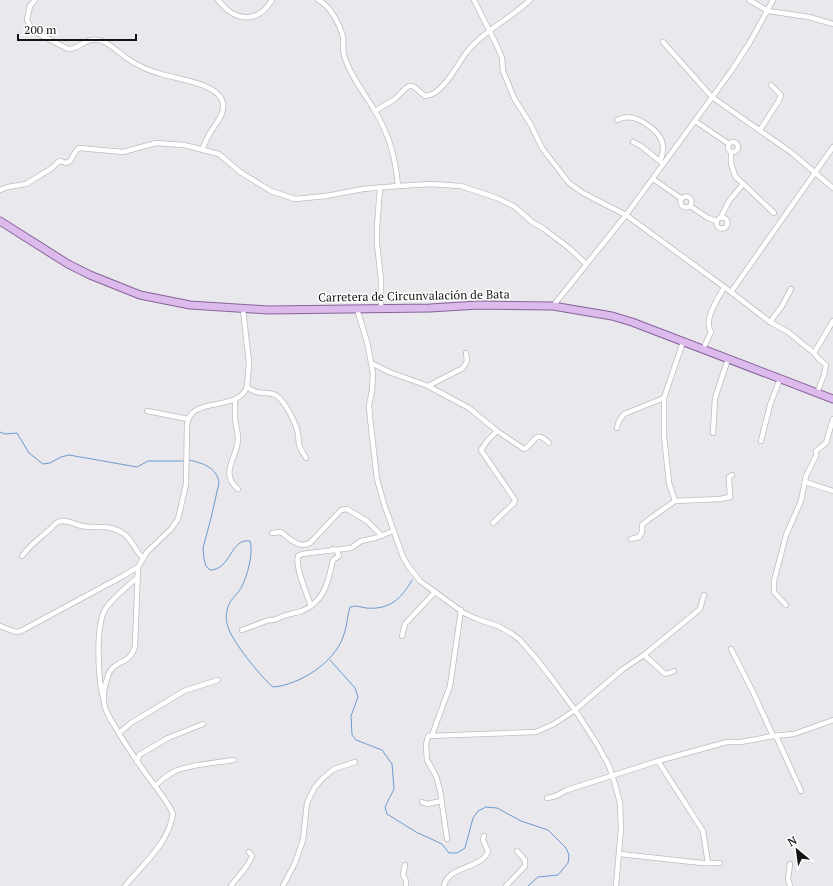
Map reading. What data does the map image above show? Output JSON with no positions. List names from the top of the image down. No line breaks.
{"streets":{"main road":["Carretera de Circunvalación de Bata"]},"scale_bar":"200 m","north":"top left"}
